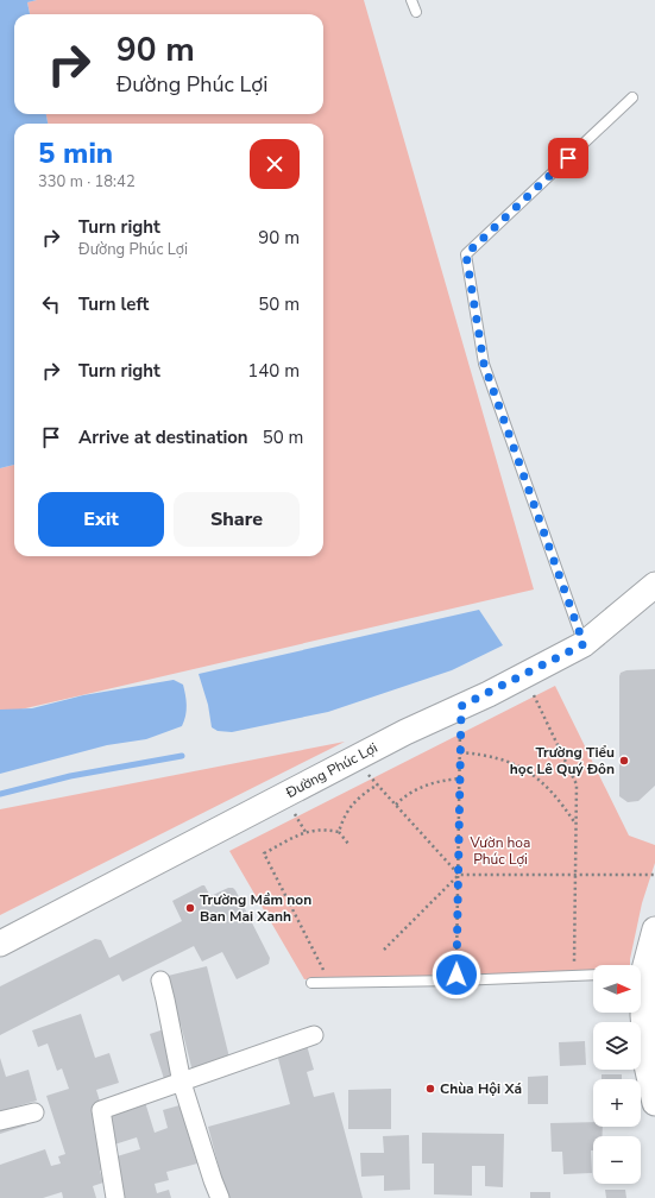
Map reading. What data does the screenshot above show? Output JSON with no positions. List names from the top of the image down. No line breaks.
{"streets":{"street":["Đường Phúc Lợi"]},"parks":["Vườn hoa Phúc Lợi"],"places":["Trường Tiểu học Lê Quý Đôn","Trường Mầm non Ban Mai Xanh","Chùa Hội Xá"],"north":"right","page":{"turn":["90 m","Đường Phúc Lợi"],"heading":["5 min","330 m · 18:42"],"list":[{"name":"Turn right","note":"Đường Phúc Lợi","value":"90 m"},{"name":"Turn left","value":"50 m"},{"name":"Turn right","value":"140 m"},{"name":"Arrive at destination","value":"50 m"}],"buttons":["Exit","Share"],"map_buttons":["+","−"]}}
